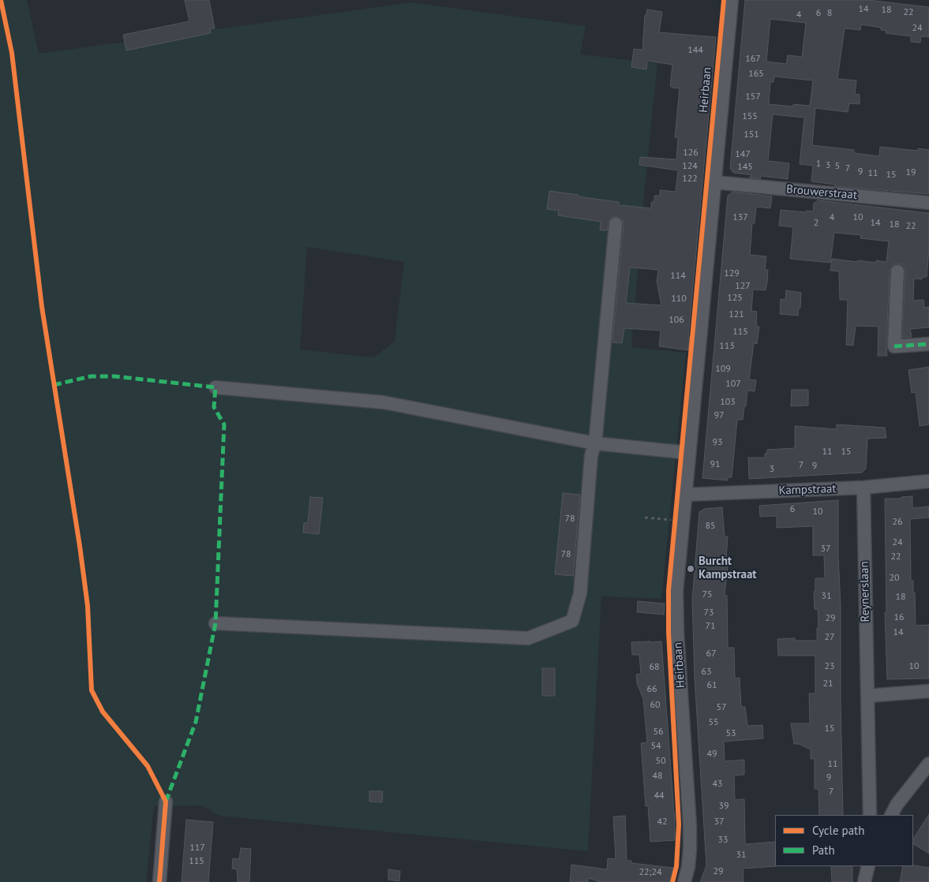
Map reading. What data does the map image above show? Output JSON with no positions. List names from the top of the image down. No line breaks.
{"streets":{"street":["Heirbaan","Brouwerstraat","Kampstraat","Reynerslaan"]},"crossings":[["Heirbaan","Brouwerstraat"],["Heirbaan","Kampstraat"],["Kampstraat","Reynerslaan"]],"places":["Burcht Kampstraat"],"house_numbers":["14","18","22","6","8","4","24","144","167","165","157","155","151","126","147","1","3","124","5","145","7","9","19","11","15","122","137","4","10","2","14","18","22","129","114","127","125","110","121","106","115","113","109","107","103","97","93","11","15","91","7","9","3","6","10","78","26","85","24","37","78","22","20","75","31","18","73","16","29","71","14","27","67","23","10","68","63","21","61","66","60","57","55","15","56","53","54","49","50","11","48","9","43","7","44","39","42","37","33","117","31","115","29","22;24"],"legend":["Cycle path","Path"]}
